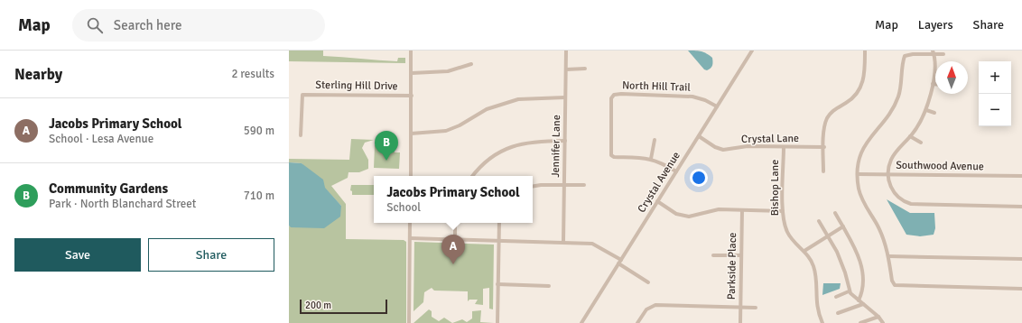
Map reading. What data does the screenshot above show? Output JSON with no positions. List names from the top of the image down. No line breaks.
{"streets":{"street":["Sterling Hill Drive","North Hill Trail","Crystal Lane","Jennifer Lane","Southwood Avenue","Crystal Avenue","Bishop Lane","Parkside Place"]},"crossings":[["North Hill Trail","Crystal Avenue"],["Crystal Lane","Crystal Avenue"],["Crystal Lane","Bishop Lane"]],"scale_bar":"200 m","north":"top","page":{"header":"Map","search":"Search here","nav":["Map","Layers","Share"],"heading":["Nearby","2 results"],"map_buttons":["+","−"],"list":[{"mark":"A","name":"Jacobs Primary School","note":"School · Lesa Avenue","value":"590 m"},{"mark":"B","name":"Community Gardens","note":"Park · North Blanchard Street","value":"710 m"}],"pins":["B","A"],"popup":["Jacobs Primary School","School"],"buttons":["Save","Share"],"scale":"200 m"}}
